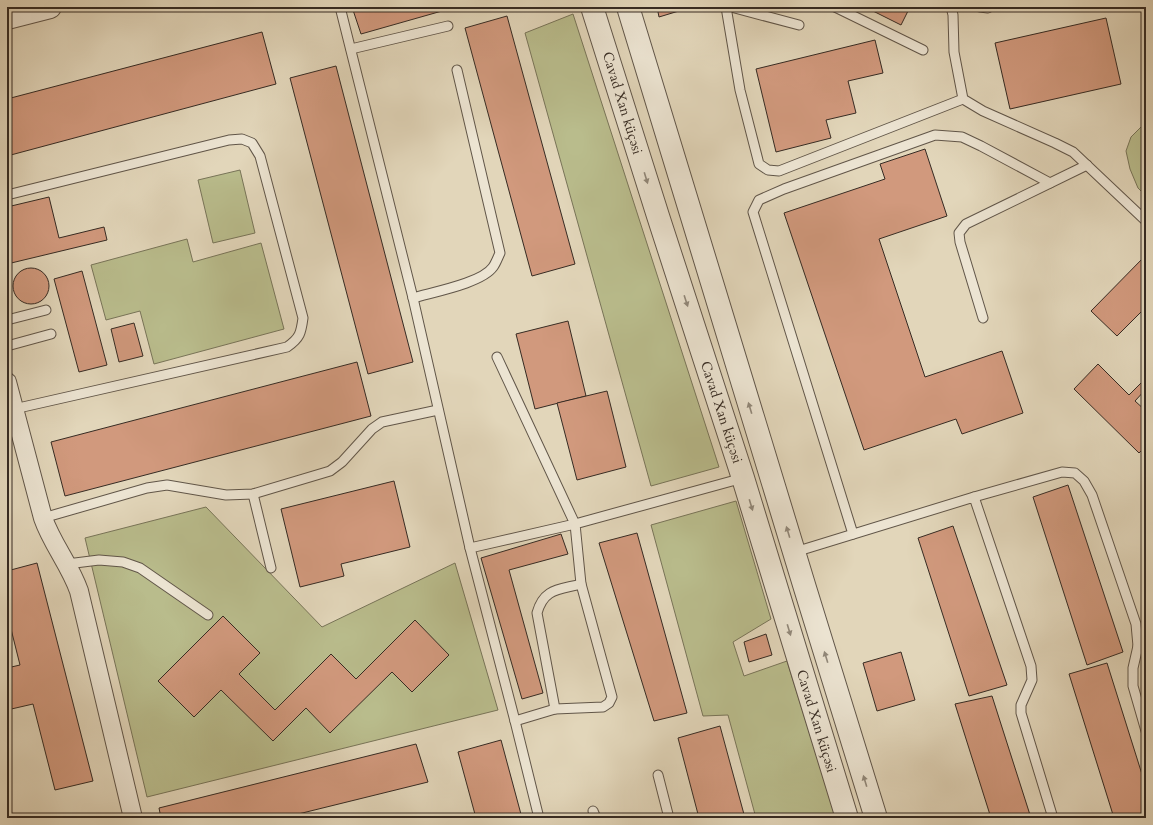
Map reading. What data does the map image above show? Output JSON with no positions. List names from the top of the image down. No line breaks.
{"streets":{"street":["Cavad Xan küçəsi"]}}
